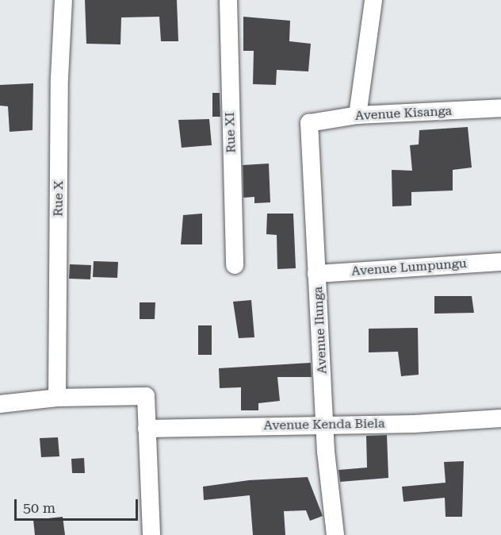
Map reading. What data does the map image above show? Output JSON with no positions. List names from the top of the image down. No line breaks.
{"streets":{"street":["Avenue Kisanga","Rue XI","Rue X","Avenue Lumpungu","Avenue Ilunga","Avenue Kenda Biela"]},"crossings":[["Avenue Kisanga","Avenue Ilunga"],["Avenue Lumpungu","Avenue Ilunga"],["Avenue Ilunga","Avenue Kenda Biela"]],"scale_bar":"50 m"}
